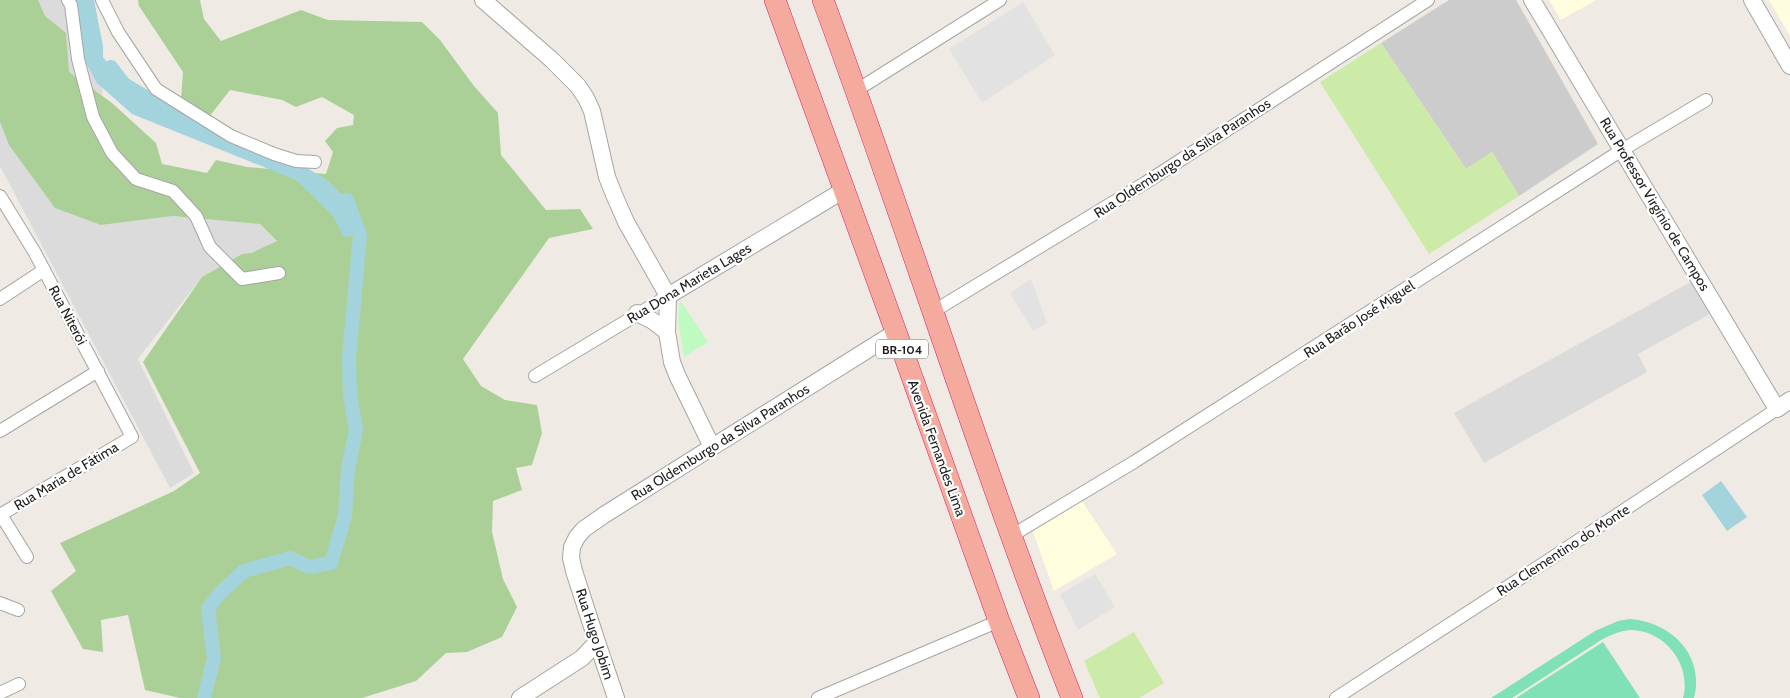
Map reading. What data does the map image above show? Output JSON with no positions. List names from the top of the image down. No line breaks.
{"streets":{"highway":["BR-104","Avenida Fernandes Lima"],"street":["Rua Oldemburgo da Silva Paranhos","Rua Professor Virgínio de Campos","Rua Dona Marieta Lages","Rua Niterói","Rua Barão José Miguel","Rua Maria de Fátima","Rua Clementino do Monte","Rua Hugo Jobim"]},"crossings":[["Rua Oldemburgo da Silva Paranhos","BR-104"],["Rua Oldemburgo da Silva Paranhos","Avenida Fernandes Lima"],["Rua Oldemburgo da Silva Paranhos","Rua Hugo Jobim"],["Rua Professor Virgínio de Campos","Rua Barão José Miguel"],["Rua Professor Virgínio de Campos","Rua Clementino do Monte"],["Rua Dona Marieta Lages","Avenida Fernandes Lima"],["Rua Niterói","Rua Maria de Fátima"],["Rua Barão José Miguel","BR-104"]]}
